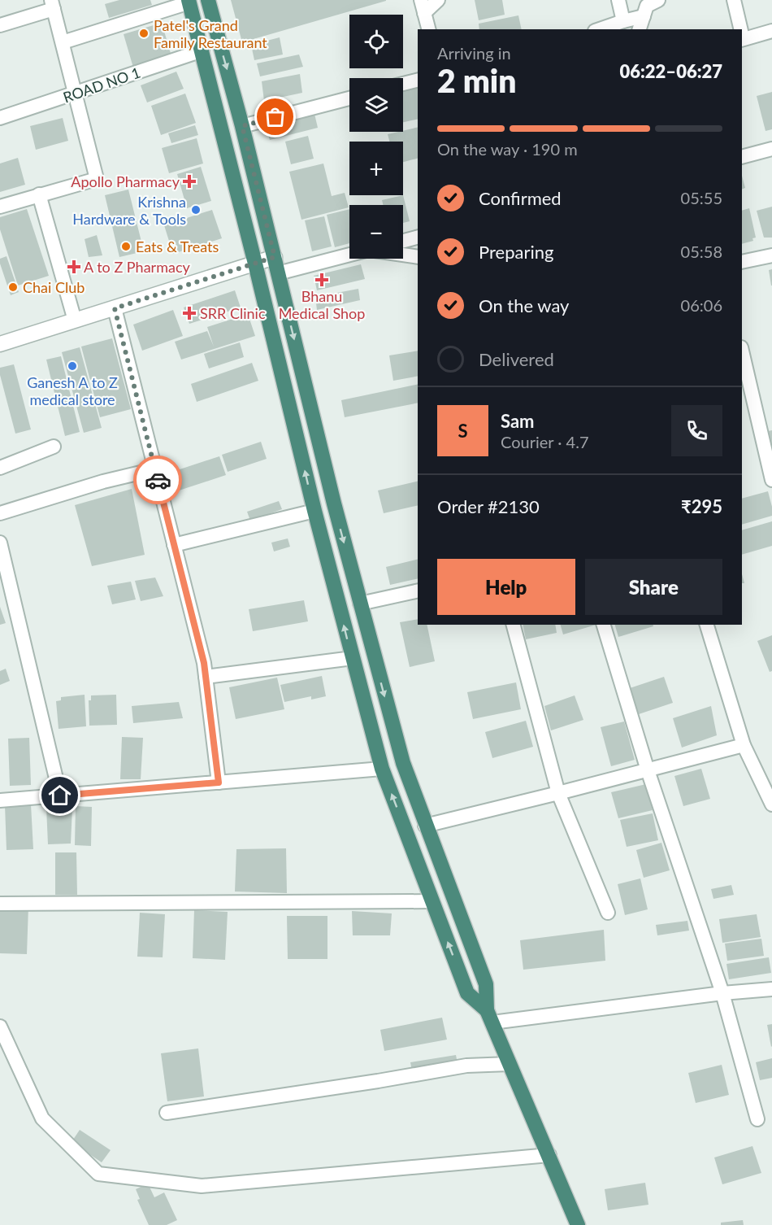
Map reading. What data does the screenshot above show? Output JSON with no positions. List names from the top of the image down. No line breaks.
{"streets":{"street":["ROAD NO 1"]},"places":{"other":["Patel's Grand Family Restaurant","Krishna Hardware & Tools","Eats & Treats","Chai Club","Ganesh A to Z medical store"],"health":["Apollo Pharmacy","A to Z Pharmacy","Bhanu Medical Shop","SRR Clinic"]},"page":{"map_buttons":["+","−"],"heading":["2 min","Arriving in","06:22–06:27"],"panel":["Sam","Courier · 4.7","Order #2130","₹295"],"bar":"On the way · 190 m","list":[["Confirmed","05:55"],["Preparing","05:58"],["On the way","06:06"],"Delivered"],"round":"S","buttons":["Help","Share"]}}
